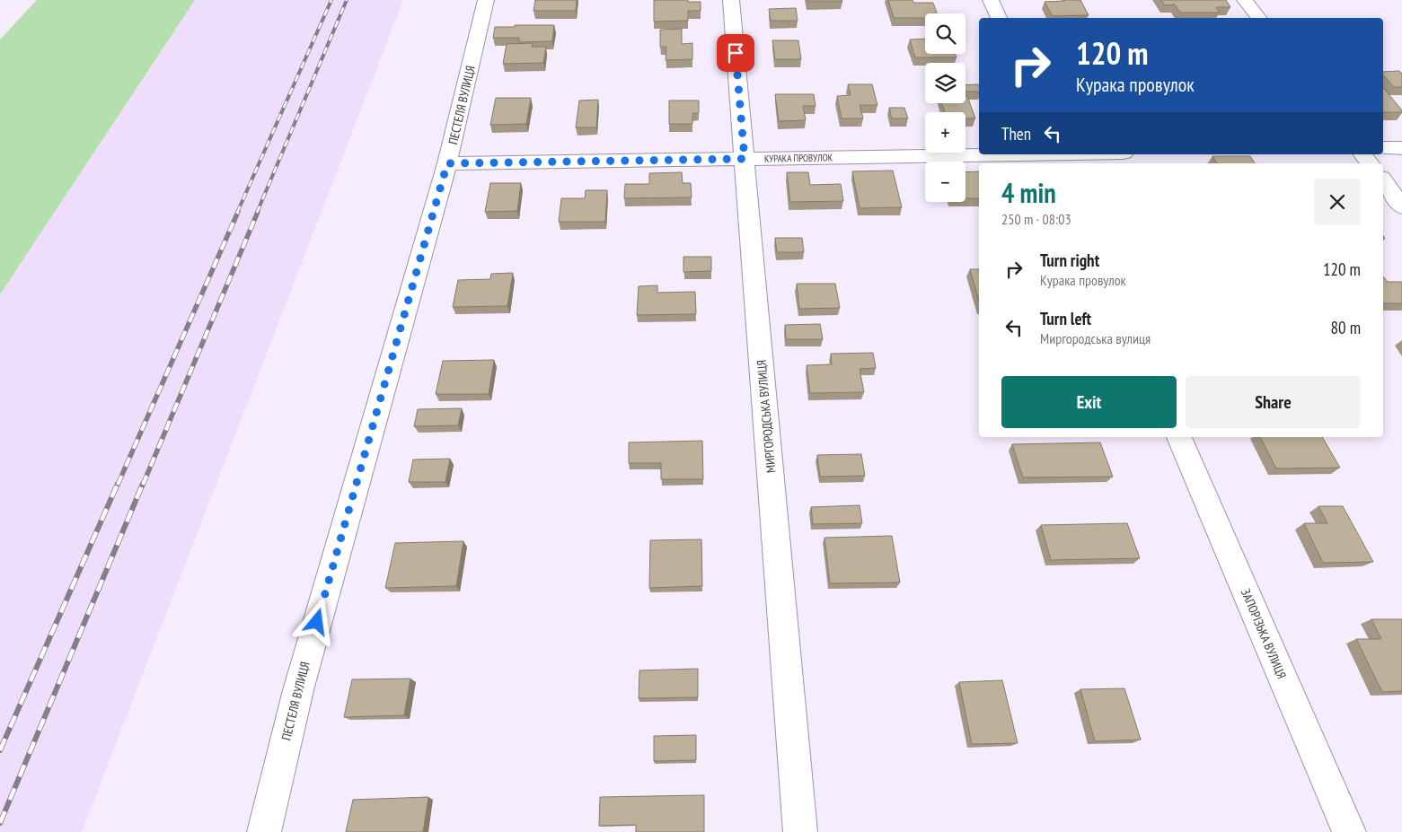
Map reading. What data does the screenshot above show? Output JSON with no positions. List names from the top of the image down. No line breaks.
{"streets":{"street":["ПЕСТЕЛЯ ВУЛИЦЯ","КУРАКА ПРОВУЛОК","МИРГОРОДСЬКА ВУЛИЦЯ","ЗАПОРІЗЬКА ВУЛИЦЯ"]},"crossings":[["ПЕСТЕЛЯ ВУЛИЦЯ","КУРАКА ПРОВУЛОК"],["КУРАКА ПРОВУЛОК","МИРГОРОДСЬКА ВУЛИЦЯ"]],"page":{"map_buttons":["+","−"],"turn":["120 m","Курака провулок"],"then":"Then","heading":["4 min","250 m · 08:03"],"list":[{"name":"Turn right","note":"Курака провулок","value":"120 m"},{"name":"Turn left","note":"Миргородська вулиця","value":"80 m"}],"buttons":["Exit","Share"]}}
